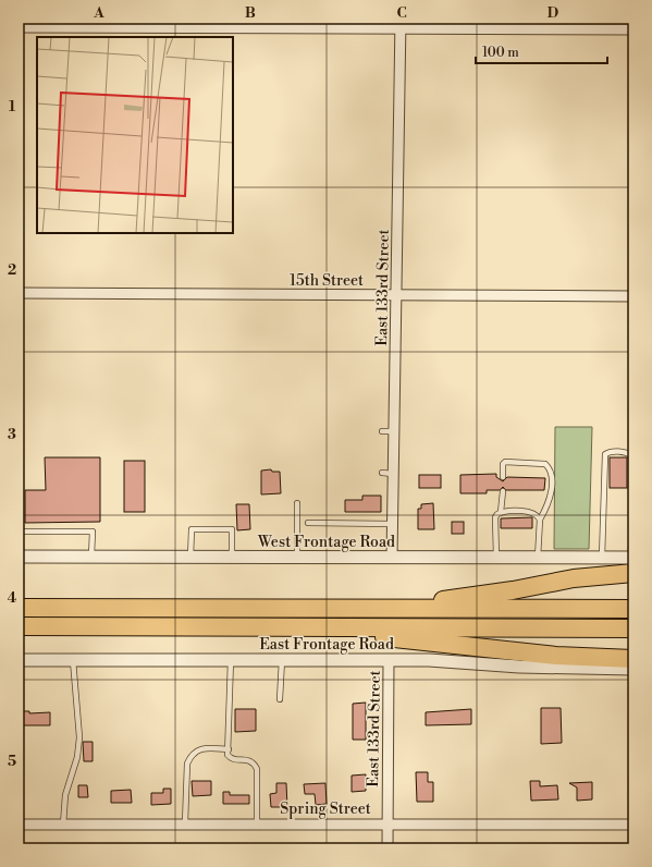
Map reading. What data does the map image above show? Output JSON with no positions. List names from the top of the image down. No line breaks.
{"streets":{"street":["15th Street","East 133rd Street","West Frontage Road","East Frontage Road","Spring Street"]},"crossings":[["15th Street","East 133rd Street"],["East 133rd Street","West Frontage Road"],["East 133rd Street","East Frontage Road"],["East 133rd Street","Spring Street"]],"scale_bar":"100 m","grid":{"columns":["A","B","C","D"],"rows":["1","2","3","4","5"]}}
